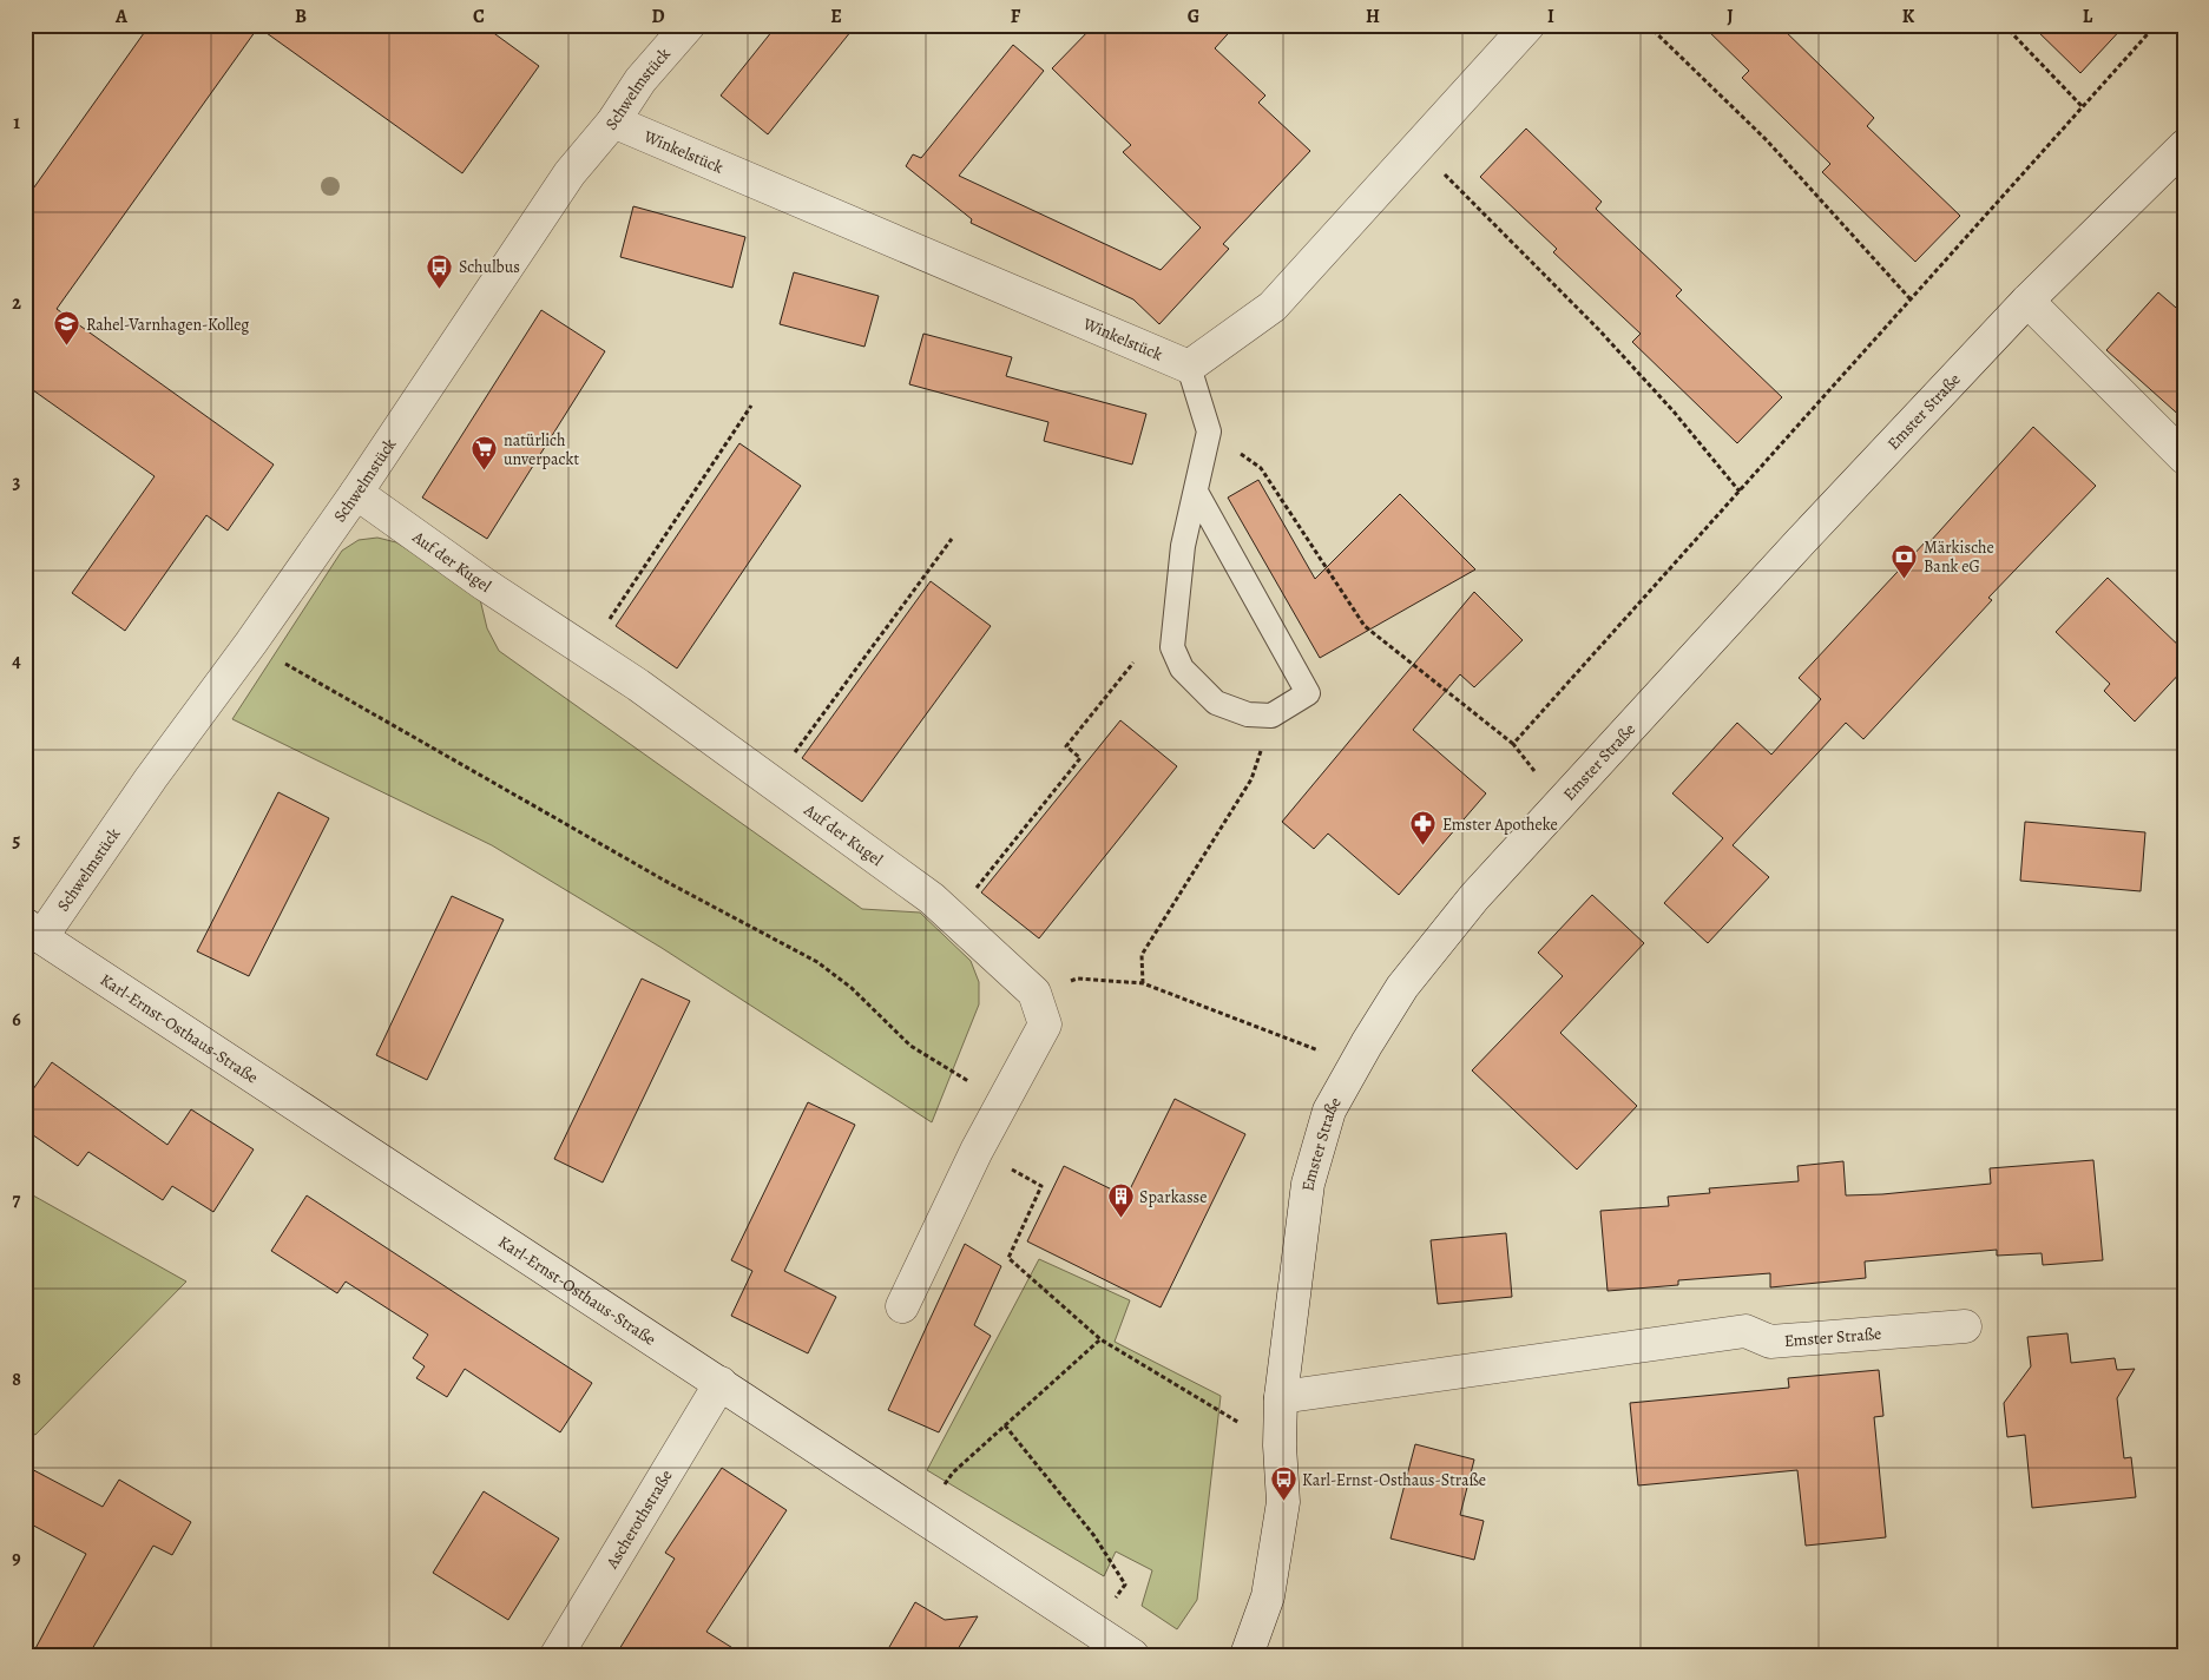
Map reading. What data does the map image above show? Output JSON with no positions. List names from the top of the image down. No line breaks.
{"streets":{"street":["Schwelmstück","Winkelstück","Emster Straße","Auf der Kugel","Karl-Ernst-Osthaus-Straße","Ascherothstraße"]},"crossings":[["Schwelmstück","Winkelstück"],["Schwelmstück","Auf der Kugel"],["Schwelmstück","Karl-Ernst-Osthaus-Straße"],["Karl-Ernst-Osthaus-Straße","Ascherothstraße"]],"places":{"bus stop":["Schulbus","Karl-Ernst-Osthaus-Straße"],"school or university":["Rahel-Varnhagen-Kolleg"],"supermarket":["natürlich unverpackt"],"bank":["Märkische Bank eG"],"pharmacy":["Emster Apotheke"],"building":["Sparkasse"]},"grid":{"columns":["A","B","C","D","E","F","G","H","I","J","K","L"],"rows":["1","2","3","4","5","6","7","8","9"]}}
